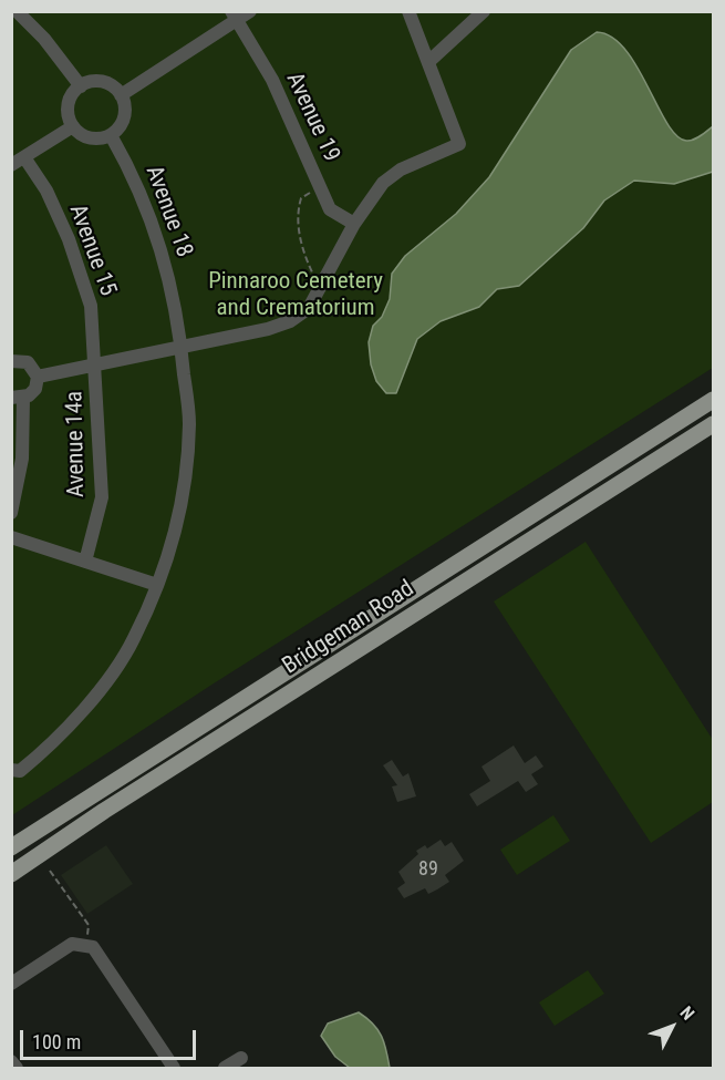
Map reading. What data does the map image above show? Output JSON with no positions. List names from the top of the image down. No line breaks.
{"streets":{"main road":["Bridgeman Road"],"street":["Avenue 19","Avenue 18","Avenue 15","Avenue 14a"]},"crossings":[["Avenue 15","Avenue 14a"]],"parks":["Pinnaroo Cemetery and Crematorium"],"house_numbers":["89"],"scale_bar":"100 m","north":"top right"}
